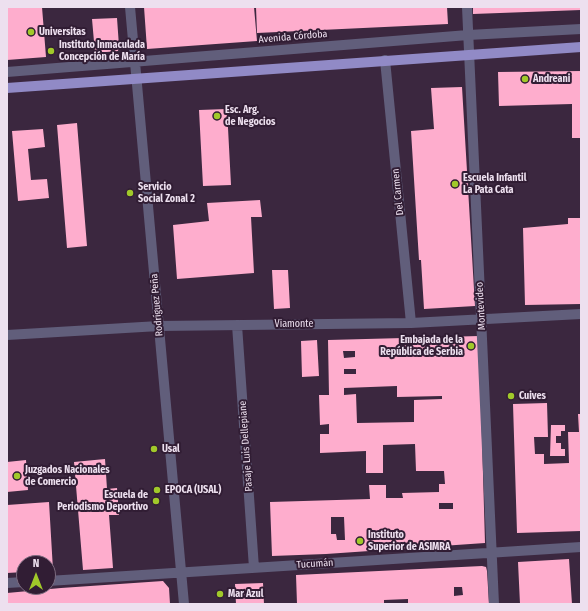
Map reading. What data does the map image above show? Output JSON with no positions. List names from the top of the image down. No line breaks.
{"streets":{"street":["Avenida Córdoba","Del Carmen","Rodríguez Peña","Montevideo","Viamonte","Pasaje Luis Dellepiane","Tucumán"]},"crossings":[["Avenida Córdoba","Rodríguez Peña"],["Avenida Córdoba","Montevideo"],["Del Carmen","Viamonte"],["Rodríguez Peña","Viamonte"],["Rodríguez Peña","Tucumán"],["Montevideo","Viamonte"],["Montevideo","Tucumán"],["Viamonte","Pasaje Luis Dellepiane"],["Pasaje Luis Dellepiane","Tucumán"]],"places":["Universitas","Instituto Inmaculada Concepción de María","Andreani","Esc. Arg. de Negocios","Escuela Infantil La Pata Cata","Servicio Social Zonal 2","Embajada de la República de Serbia","Cuives","Usal","Juzgados Nacionales de Comercio","EPOCA (USAL)","Escuela de Periodismo Deportivo","Instituto Superior de ASIMRA","Mar Azul"],"north":"top"}
